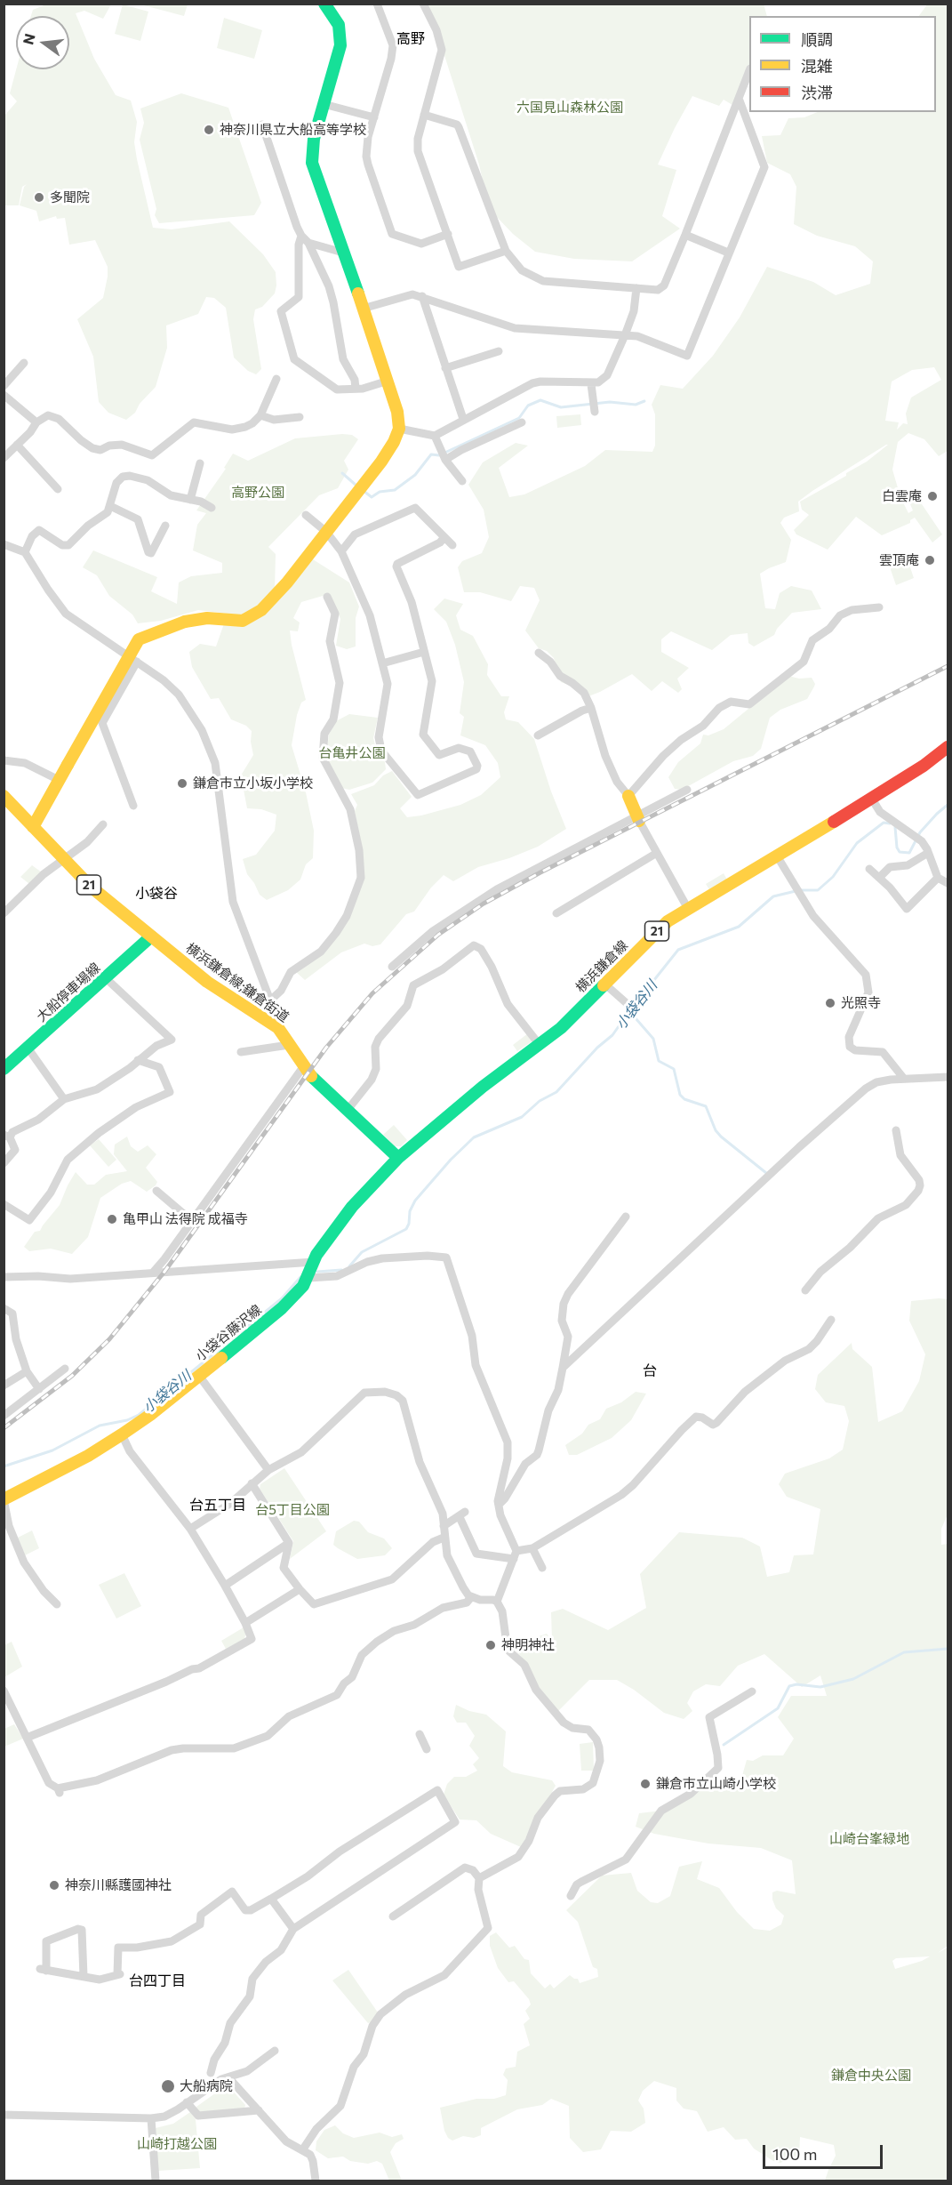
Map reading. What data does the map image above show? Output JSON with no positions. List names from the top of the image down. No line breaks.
{"streets":{"main road":["21","横浜鎌倉線","横浜鎌倉線;鎌倉街道","大船停車場線","小袋谷藤沢線"]},"crossings":[["横浜鎌倉線","横浜鎌倉線;鎌倉街道"],["横浜鎌倉線","小袋谷藤沢線"],["横浜鎌倉線;鎌倉街道","大船停車場線"],["横浜鎌倉線;鎌倉街道","小袋谷藤沢線"]],"districts":["高野","小袋谷","台","台五丁目","台四丁目"],"water":["小袋谷川"],"parks":["六国見山森林公園","高野公園","台亀井公園","台5丁目公園","山崎台峯緑地","鎌倉中央公園","山崎打越公園"],"places":["神奈川県立大船高等学校","多聞院","白雲庵","雲頂庵","鎌倉市立小坂小学校","光照寺","亀甲山 法得院 成福寺","神明神社","鎌倉市立山崎小学校","神奈川縣護國神社","大船病院"],"legend":["順調","混雑","渋滞"],"scale_bar":"100 m","north":"left"}
